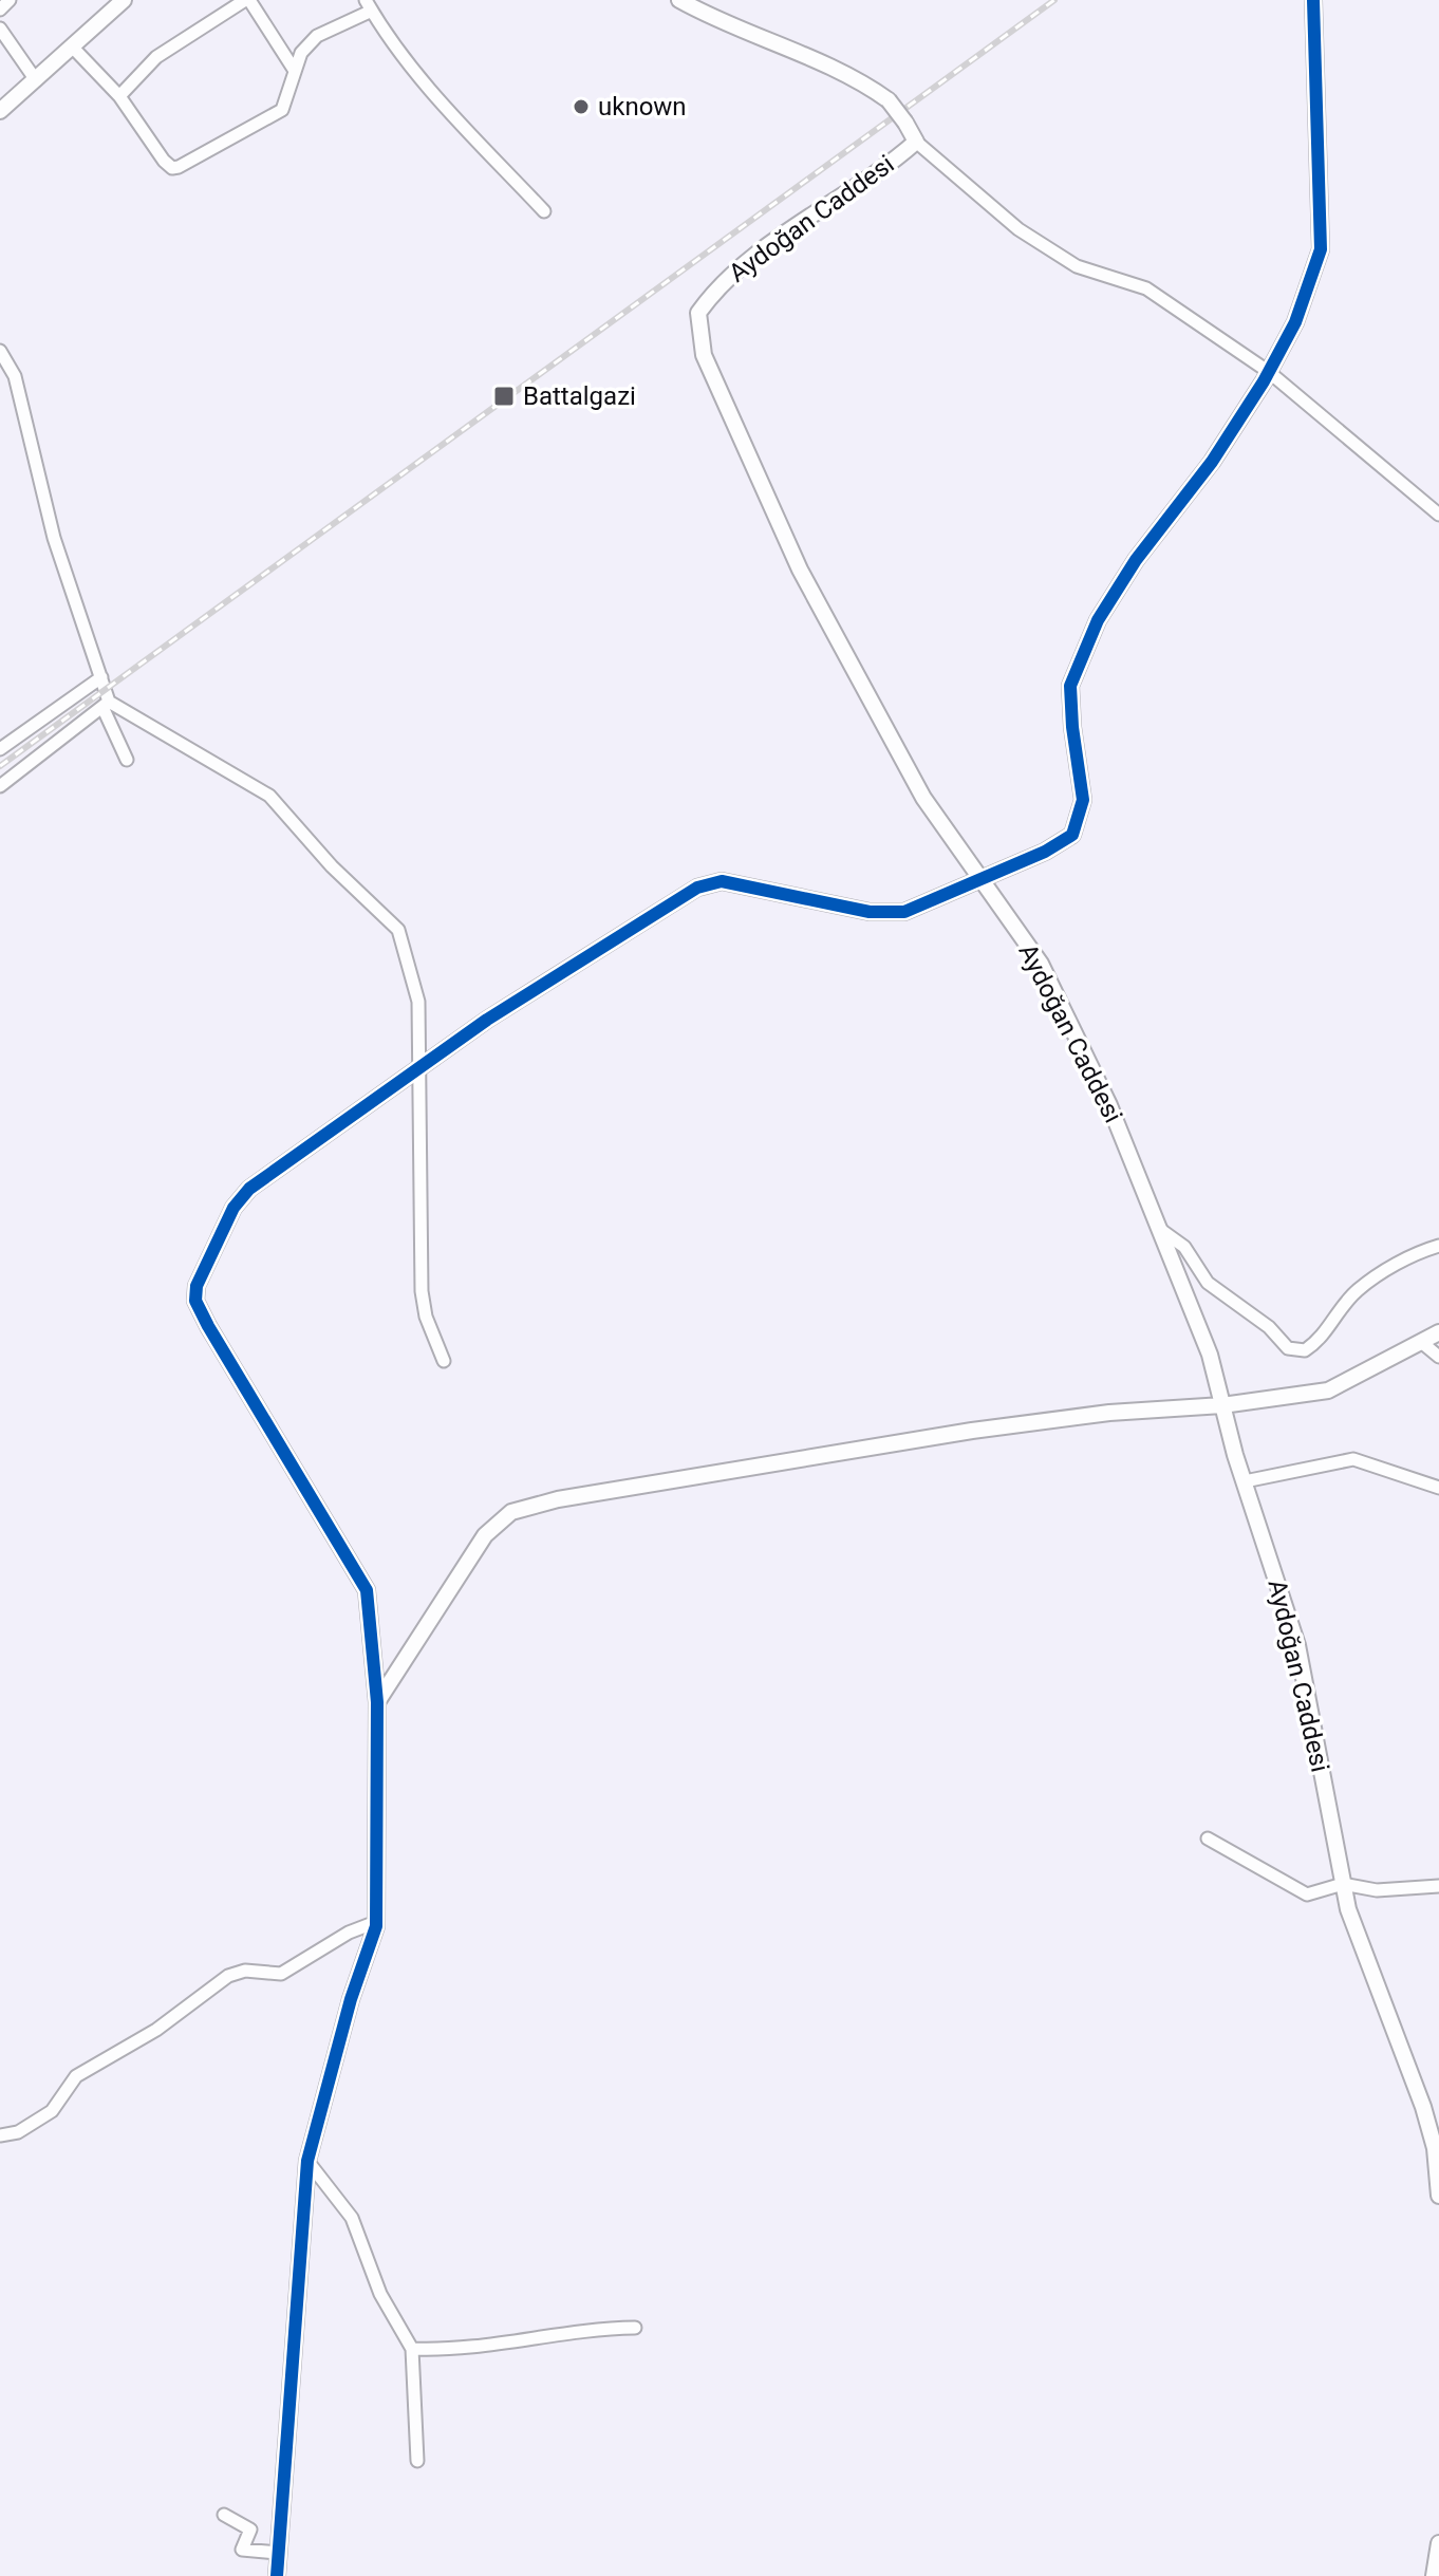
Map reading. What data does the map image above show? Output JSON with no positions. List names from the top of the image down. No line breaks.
{"streets":{"street":["Aydoğan Caddesi"]},"places":{"other":["uknown"],"transit":["Battalgazi"]}}
